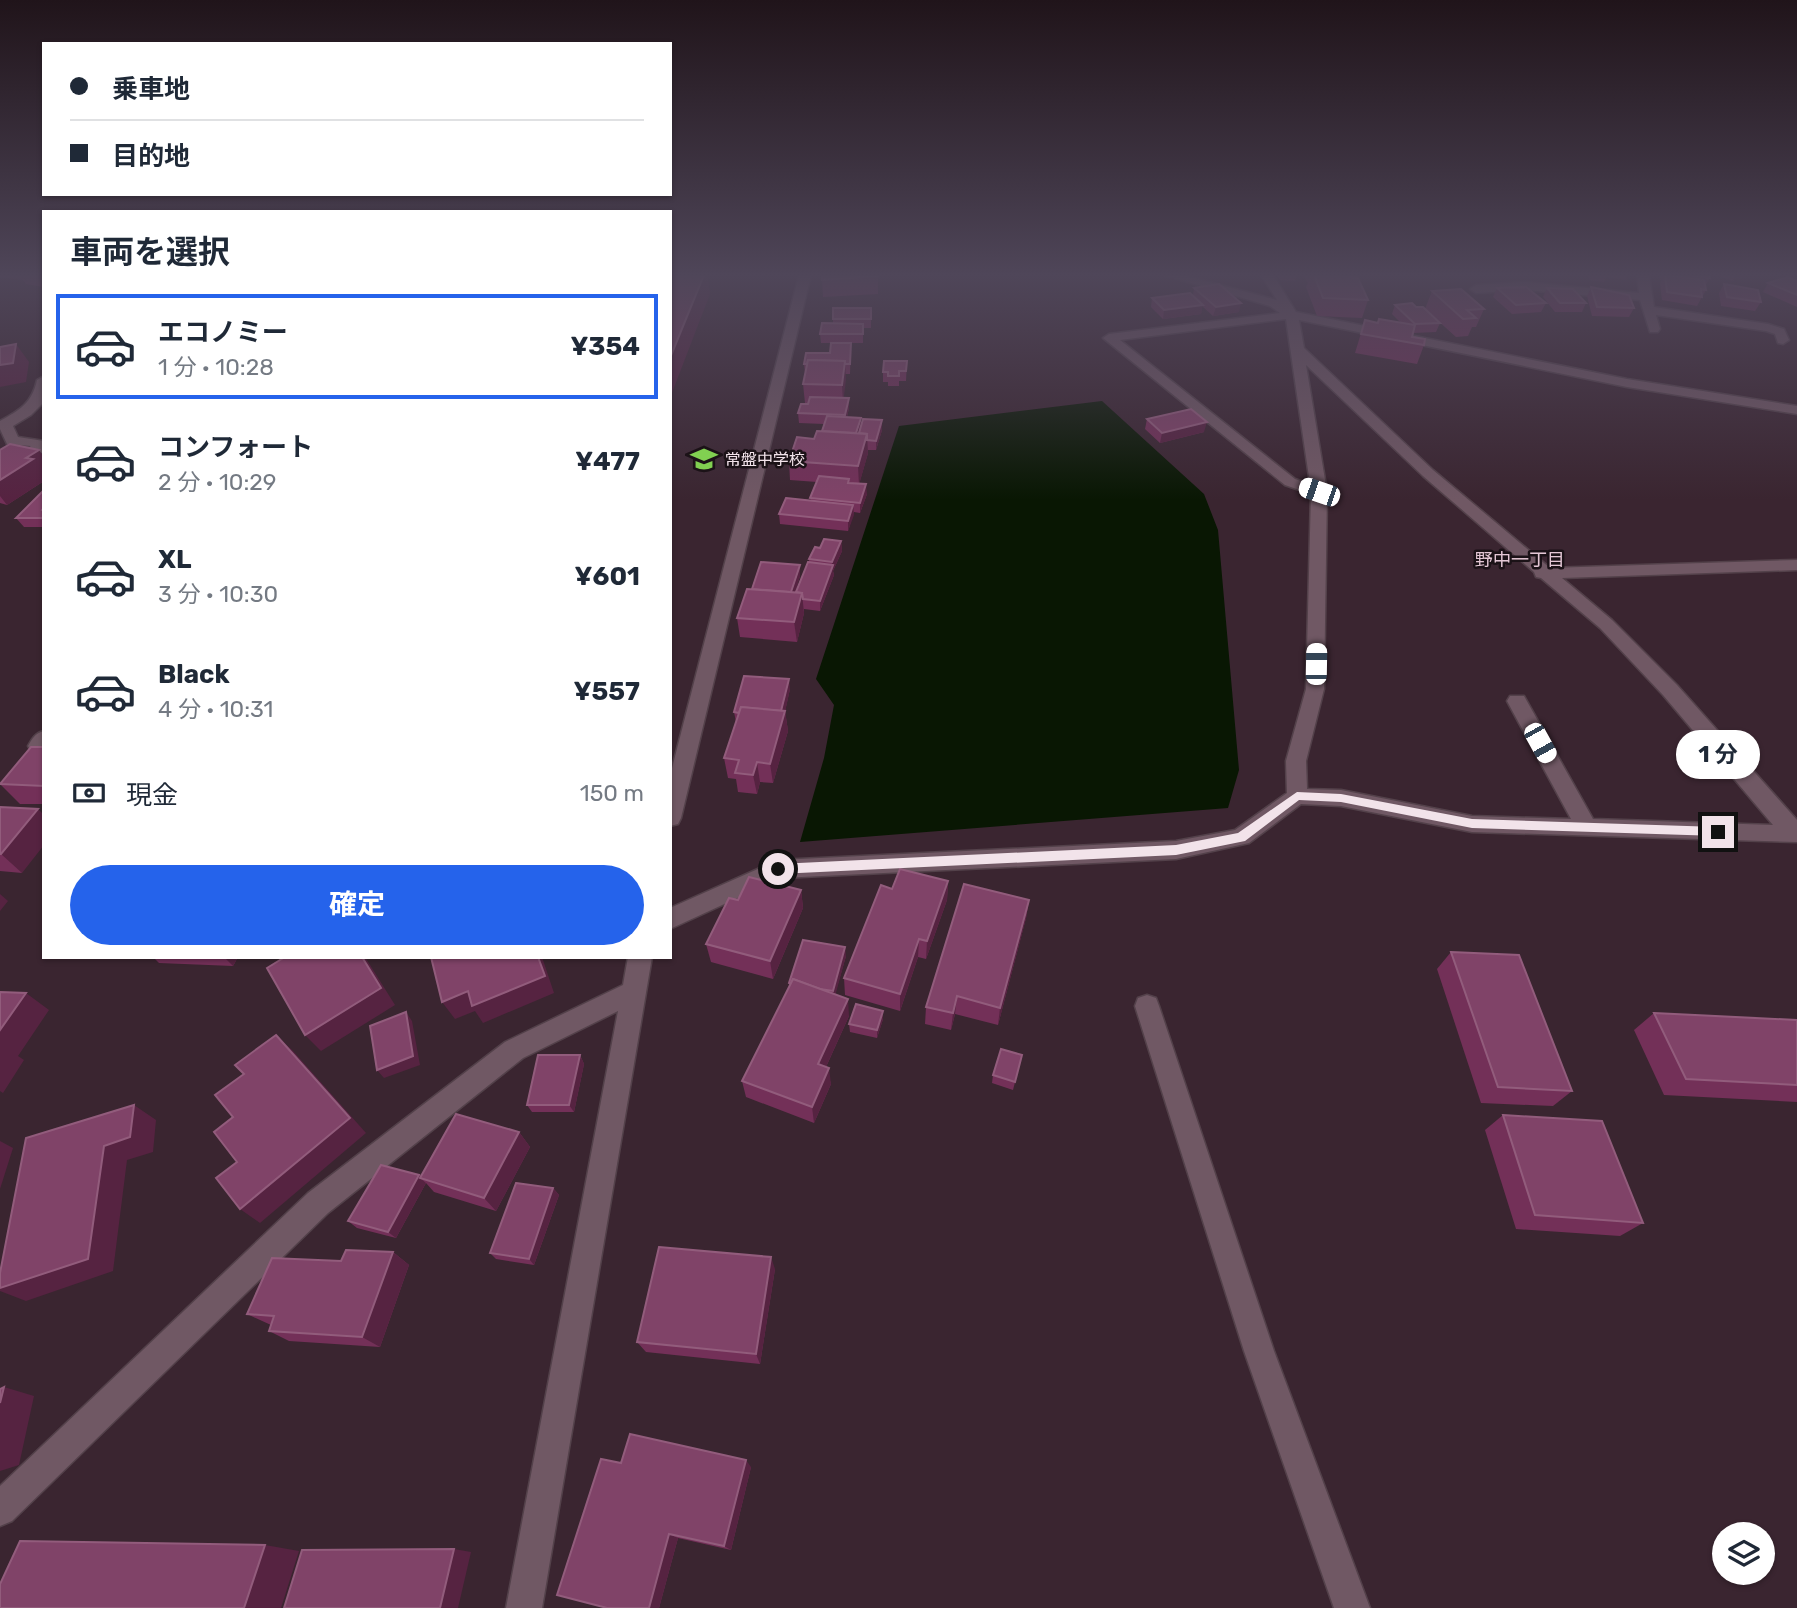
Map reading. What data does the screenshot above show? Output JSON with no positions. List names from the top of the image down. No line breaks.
{"districts":["野中一丁目"],"places":{"school or university":["常盤中学校"]},"page":{"banner":["乗車地","目的地"],"heading":"車両を選択","list":[{"name":"エコノミー","note":"1 分 · 10:28","value":"¥354"},{"name":"コンフォート","note":"2 分 · 10:29","value":"¥477"},{"name":"XL","note":"3 分 · 10:30","value":"¥601"},{"name":"Black","note":"4 分 · 10:31","value":"¥557"}],"bubble":"1 分","pay":["現金","150 m"],"buttons":"確定"}}
